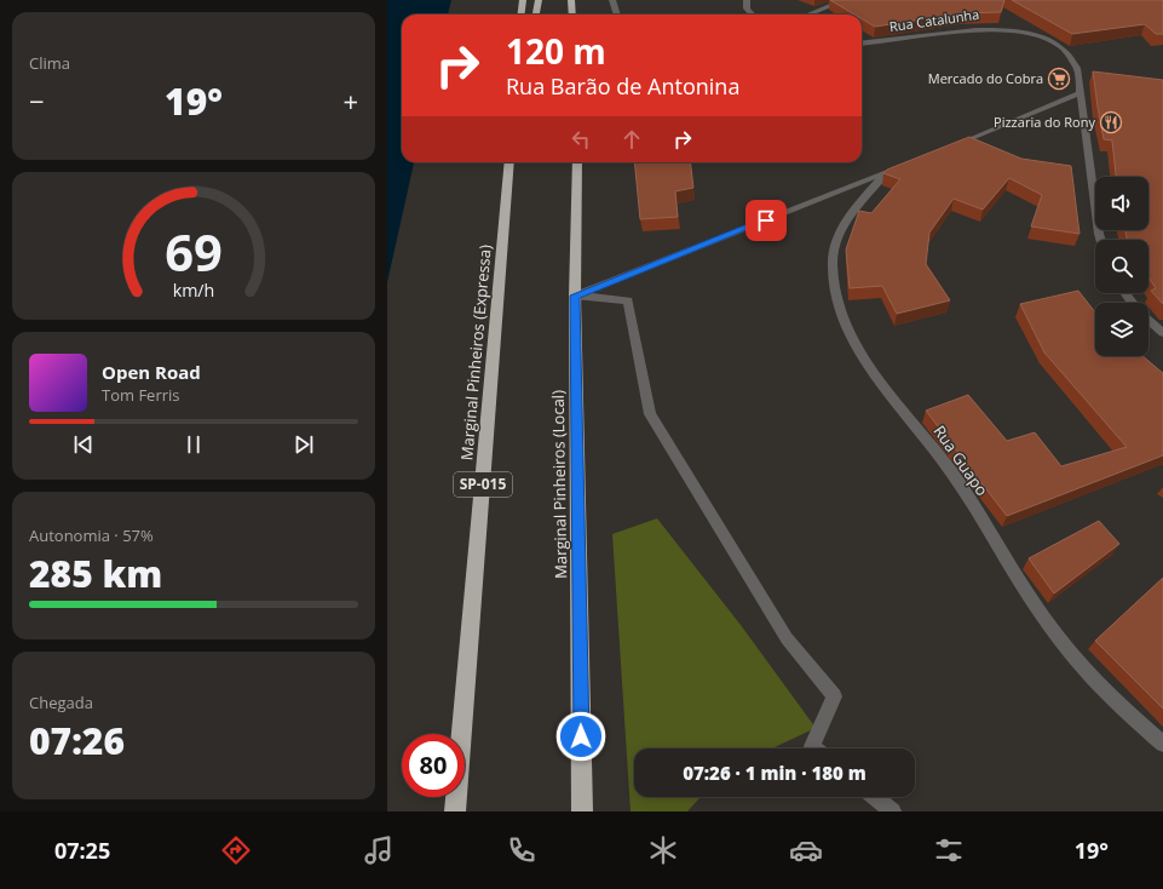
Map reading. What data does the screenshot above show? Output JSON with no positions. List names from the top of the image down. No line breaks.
{"streets":{"highway":["Marginal Pinheiros (Expressa)","SP-015","Marginal Pinheiros (Local)"],"street":["Rua Catalunha","Rua Guapo"]},"crossings":[["Rua Guapo","Marginal Pinheiros (Local)"]],"places":{"supermarket":["Mercado do Cobra"],"restaurant":["Pizzaria do Rony"]},"page":{"tile":["Clima",["Autonomia · 57%","285 km"],["Chegada","07:26"]],"turn":["120 m","Rua Barão de Antonina"],"heat":["−","19°","+"],"song":["Open Road","Tom Ferris"],"limit":"80","trip":"07:26 · 1 min · 180 m","tabs":["07:25","19°"],"gauge":["69","km/h"]}}
